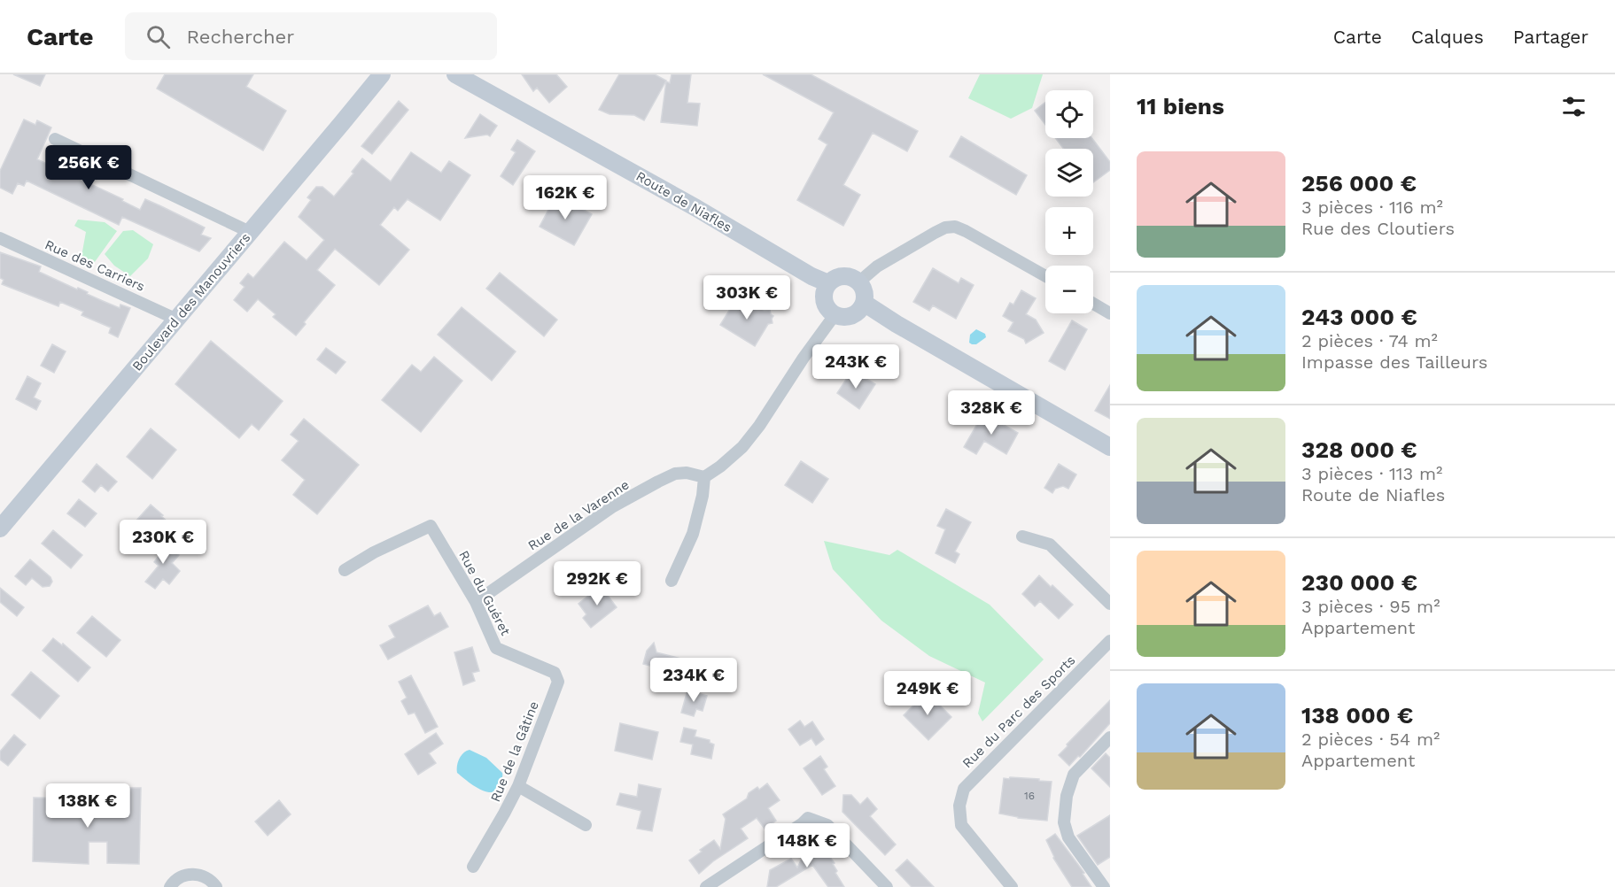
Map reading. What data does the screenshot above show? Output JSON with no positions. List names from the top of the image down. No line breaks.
{"streets":{"street":["Route de Niafles","Rue des Carriers","Boulevard des Manouvriers","Rue de la Varenne","Rue du Guéret","Rue du Parc des Sports","Rue de la Gâtine"]},"crossings":[["Rue des Carriers","Boulevard des Manouvriers"],["Rue de la Varenne","Rue du Guéret"],["Rue du Guéret","Rue de la Gâtine"]],"house_numbers":["16"],"page":{"header":"Carte","search":"Rechercher","nav":["Carte","Calques","Partager"],"heading":"11 biens","map_buttons":["+","−"],"list":[{"name":"256 000 €","note":"3 pièces · 116 m² · Rue des Cloutiers"},{"name":"243 000 €","note":"2 pièces · 74 m² · Impasse des Tailleurs"},{"name":"328 000 €","note":"3 pièces · 113 m² · Route de Niafles"},{"name":"230 000 €","note":"3 pièces · 95 m² · Appartement"},{"name":"138 000 €","note":"2 pièces · 54 m² · Appartement"}],"price":["256K €","162K €","303K €","243K €","328K €","230K €","292K €","234K €","249K €","138K €","148K €"]}}
